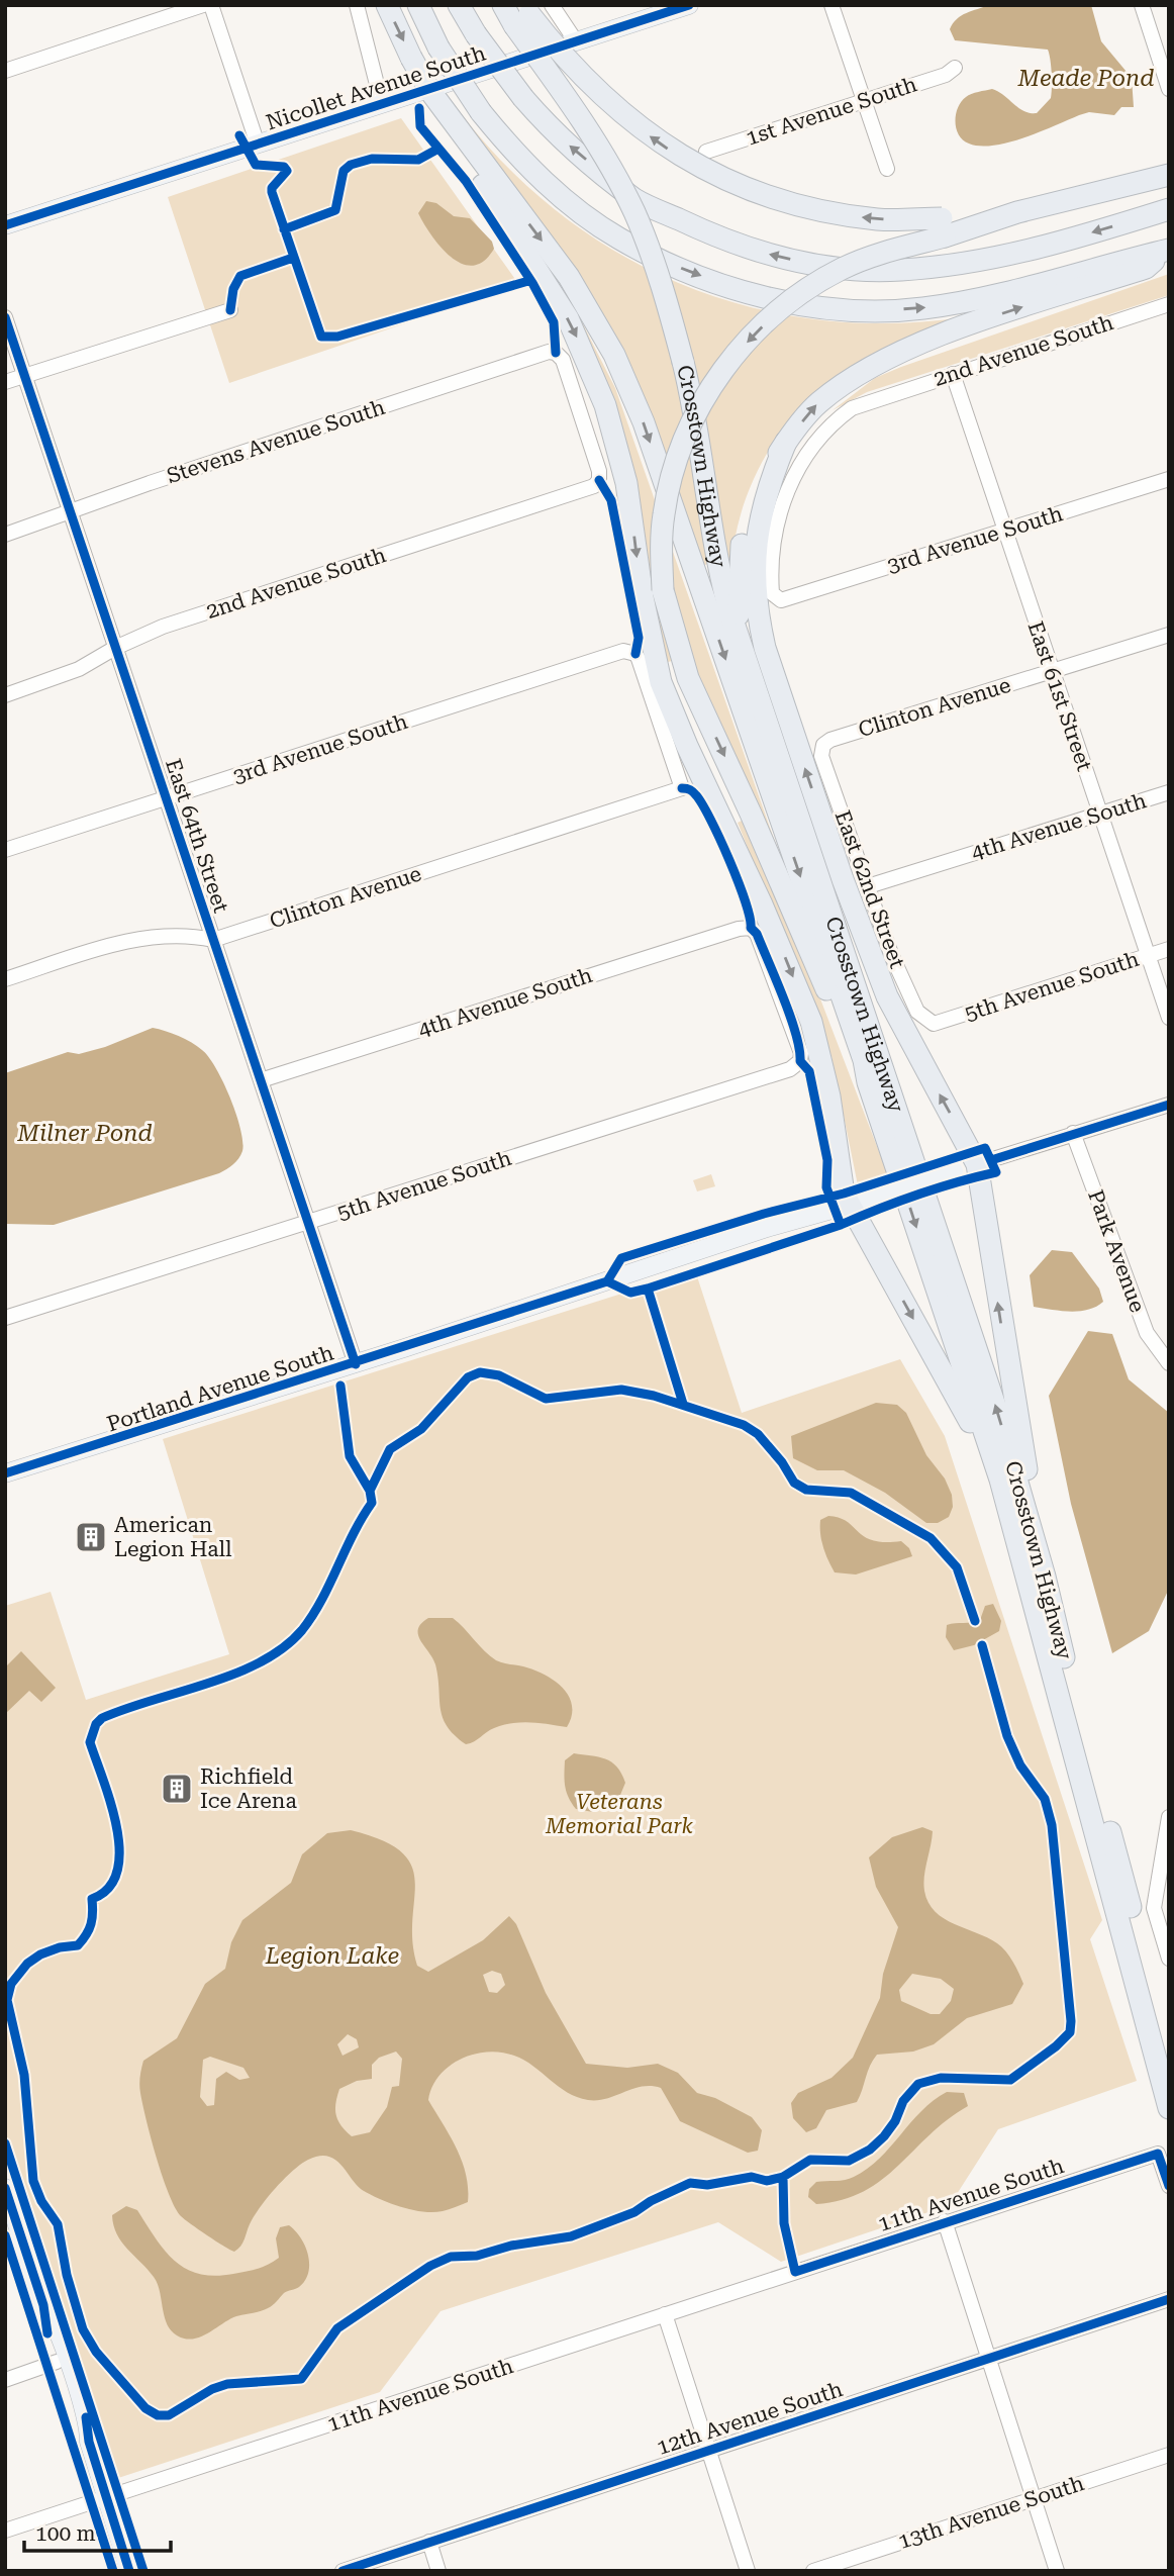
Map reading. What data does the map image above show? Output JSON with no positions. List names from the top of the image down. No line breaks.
{"streets":{"highway":["Crosstown Highway"],"main road":["Nicollet Avenue South","Portland Avenue South"],"street":["1st Avenue South","2nd Avenue South","Stevens Avenue South","3rd Avenue South","East 61st Street","Clinton Avenue","4th Avenue South","East 64th Street","East 62nd Street","5th Avenue South","Park Avenue","11th Avenue South","12th Avenue South","13th Avenue South"]},"crossings":[["2nd Avenue South","Stevens Avenue South"],["2nd Avenue South","3rd Avenue South"],["2nd Avenue South","East 61st Street"],["2nd Avenue South","East 64th Street"],["Stevens Avenue South","East 64th Street"],["3rd Avenue South","East 61st Street"],["3rd Avenue South","Clinton Avenue"],["3rd Avenue South","East 64th Street"],["East 61st Street","Clinton Avenue"],["East 61st Street","4th Avenue South"],["East 61st Street","5th Avenue South"],["Clinton Avenue","East 64th Street"],["Clinton Avenue","East 62nd Street"],["4th Avenue South","East 64th Street"],["4th Avenue South","East 62nd Street"],["4th Avenue South","5th Avenue South"],["East 64th Street","5th Avenue South"],["East 64th Street","Portland Avenue South"],["East 62nd Street","5th Avenue South"]],"water":["Meade Pond","Milner Pond","Legion Lake"],"parks":["Veterans Memorial Park"],"places":{"building":["American Legion Hall","Richfield Ice Arena"]},"scale_bar":"100 m"}
